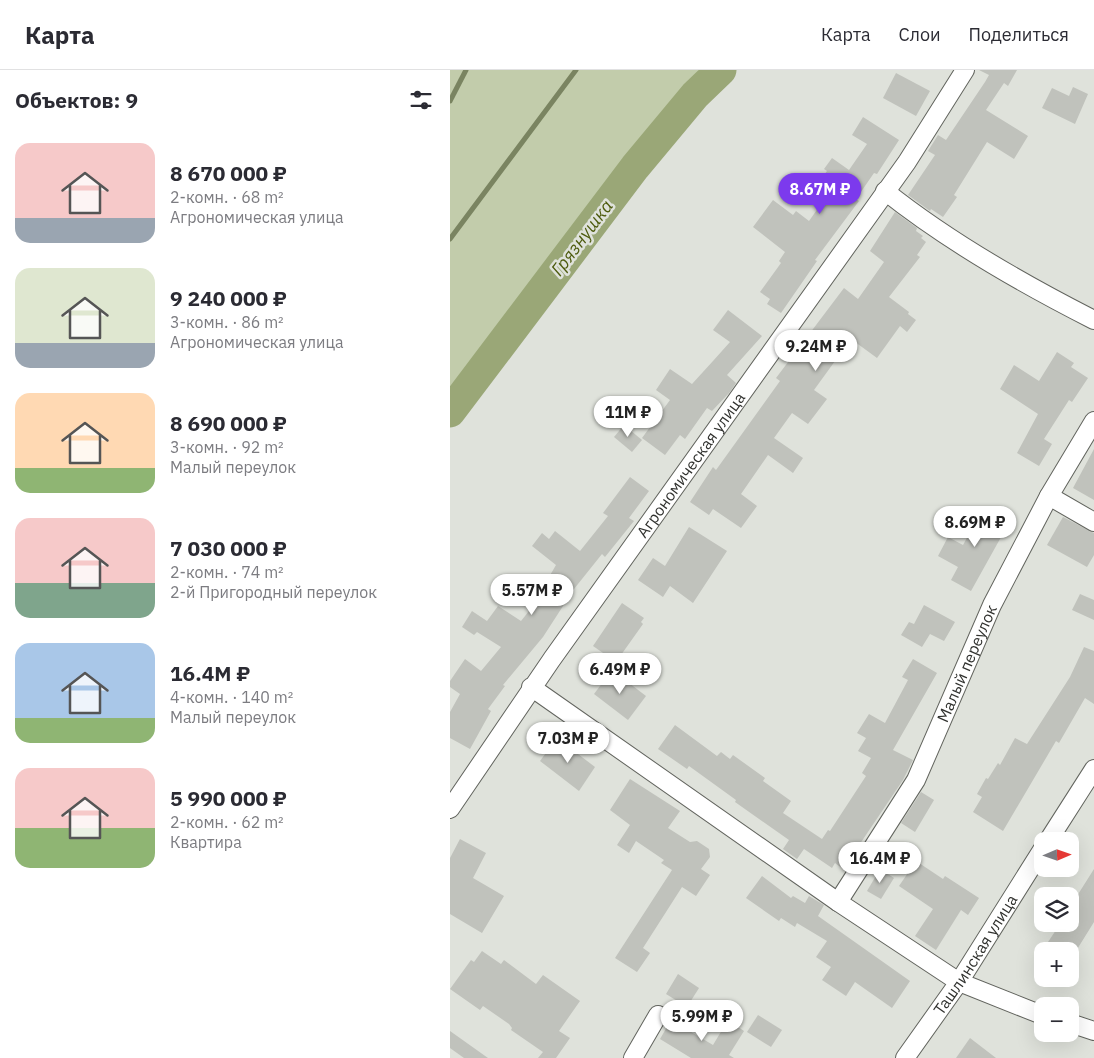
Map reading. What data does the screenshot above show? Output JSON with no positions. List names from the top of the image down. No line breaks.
{"streets":{"street":["Агрономическая улица","Малый переулок","Ташлинская улица"]},"water":["Грязнушка"],"north":"right","page":{"header":"Карта","nav":["Карта","Слои","Поделиться"],"heading":"Объектов: 9","list":[{"name":"8 670 000 ₽","note":"2-комн. · 68 m² · Агрономическая улица"},{"name":"9 240 000 ₽","note":"3-комн. · 86 m² · Агрономическая улица"},{"name":"8 690 000 ₽","note":"3-комн. · 92 m² · Малый переулок"},{"name":"7 030 000 ₽","note":"2-комн. · 74 m² · 2-й Пригородный переулок"},{"name":"16.4M ₽","note":"4-комн. · 140 m² · Малый переулок"},{"name":"5 990 000 ₽","note":"2-комн. · 62 m² · Квартира"}],"price":["8.67M ₽","9.24M ₽","11M ₽","8.69M ₽","5.57M ₽","6.49M ₽","7.03M ₽","16.4M ₽","5.99M ₽"],"map_buttons":["+","−"]}}
